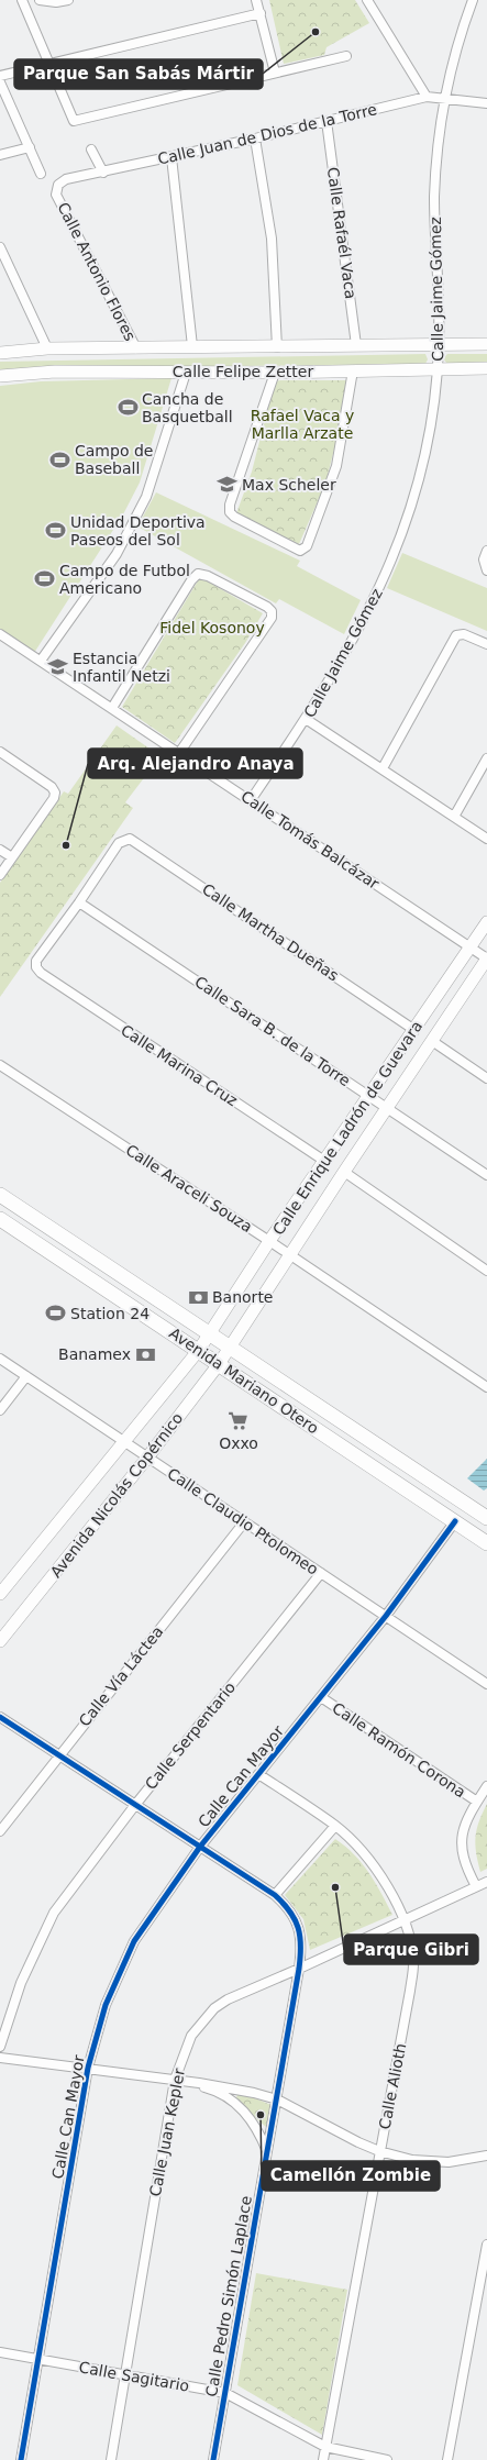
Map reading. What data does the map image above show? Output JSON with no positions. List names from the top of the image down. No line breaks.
{"streets":{"main road":["Calle Felipe Zetter","Calle Enrique Ladrón de Guevara","Avenida Mariano Otero","Avenida Nicolás Copérnico"],"street":["Calle Juan de Dios de la Torre","Calle Rafaél Vaca","Calle Antonio Flores","Calle Jaime Gómez","Calle Tomás Balcázar","Calle Martha Dueñas","Calle Sara B. de la Torre","Calle Marina Cruz","Calle Araceli Souza","Calle Claudio Ptolomeo","Calle Vía Láctea","Calle Serpentario","Calle Ramón Corona","Calle Can Mayor","Calle Alioth","Calle Juan Kepler","Calle Pedro Simón Laplace","Calle Sagitario"]},"crossings":[["Calle Juan de Dios de la Torre","Calle Rafaél Vaca"],["Calle Juan de Dios de la Torre","Calle Antonio Flores"],["Calle Juan de Dios de la Torre","Calle Jaime Gómez"],["Calle Rafaél Vaca","Calle Felipe Zetter"],["Calle Antonio Flores","Calle Felipe Zetter"],["Calle Jaime Gómez","Calle Felipe Zetter"],["Calle Jaime Gómez","Calle Tomás Balcázar"],["Calle Tomás Balcázar","Calle Enrique Ladrón de Guevara"],["Calle Martha Dueñas","Calle Sara B. de la Torre"],["Calle Martha Dueñas","Calle Marina Cruz"],["Calle Martha Dueñas","Calle Enrique Ladrón de Guevara"],["Calle Sara B. de la Torre","Calle Marina Cruz"],["Calle Sara B. de la Torre","Calle Enrique Ladrón de Guevara"],["Calle Marina Cruz","Calle Enrique Ladrón de Guevara"],["Calle Enrique Ladrón de Guevara","Calle Araceli Souza"],["Calle Enrique Ladrón de Guevara","Avenida Mariano Otero"],["Calle Enrique Ladrón de Guevara","Avenida Nicolás Copérnico"],["Avenida Mariano Otero","Avenida Nicolás Copérnico"],["Avenida Mariano Otero","Calle Can Mayor"],["Avenida Nicolás Copérnico","Calle Claudio Ptolomeo"],["Calle Claudio Ptolomeo","Calle Vía Láctea"],["Calle Claudio Ptolomeo","Calle Serpentario"],["Calle Claudio Ptolomeo","Calle Can Mayor"],["Calle Vía Láctea","Calle Pedro Simón Laplace"],["Calle Serpentario","Calle Pedro Simón Laplace"],["Calle Ramón Corona","Calle Can Mayor"],["Calle Can Mayor","Calle Alioth"],["Calle Can Mayor","Calle Pedro Simón Laplace"],["Calle Can Mayor","Calle Sagitario"],["Calle Alioth","Calle Juan Kepler"],["Calle Alioth","Calle Sagitario"],["Calle Juan Kepler","Calle Pedro Simón Laplace"],["Calle Juan Kepler","Calle Sagitario"],["Calle Pedro Simón Laplace","Calle Sagitario"]],"parks":["Rafael Vaca y Marlla Arzate","Fidel Kosonoy"],"places":{"other":["Parque San Sabás Mártir","Arq. Alejandro Anaya","Parque Gibri","Camellón Zombie"],"sports":["Cancha de Basquetball","Campo de Baseball","Unidad Deportiva Paseos del Sol","Campo de Futbol Americano","Station 24"],"school or university":["Max Scheler","Estancia Infantil Netzi"],"bank":["Banorte","Banamex"],"supermarket":["Oxxo"]}}
